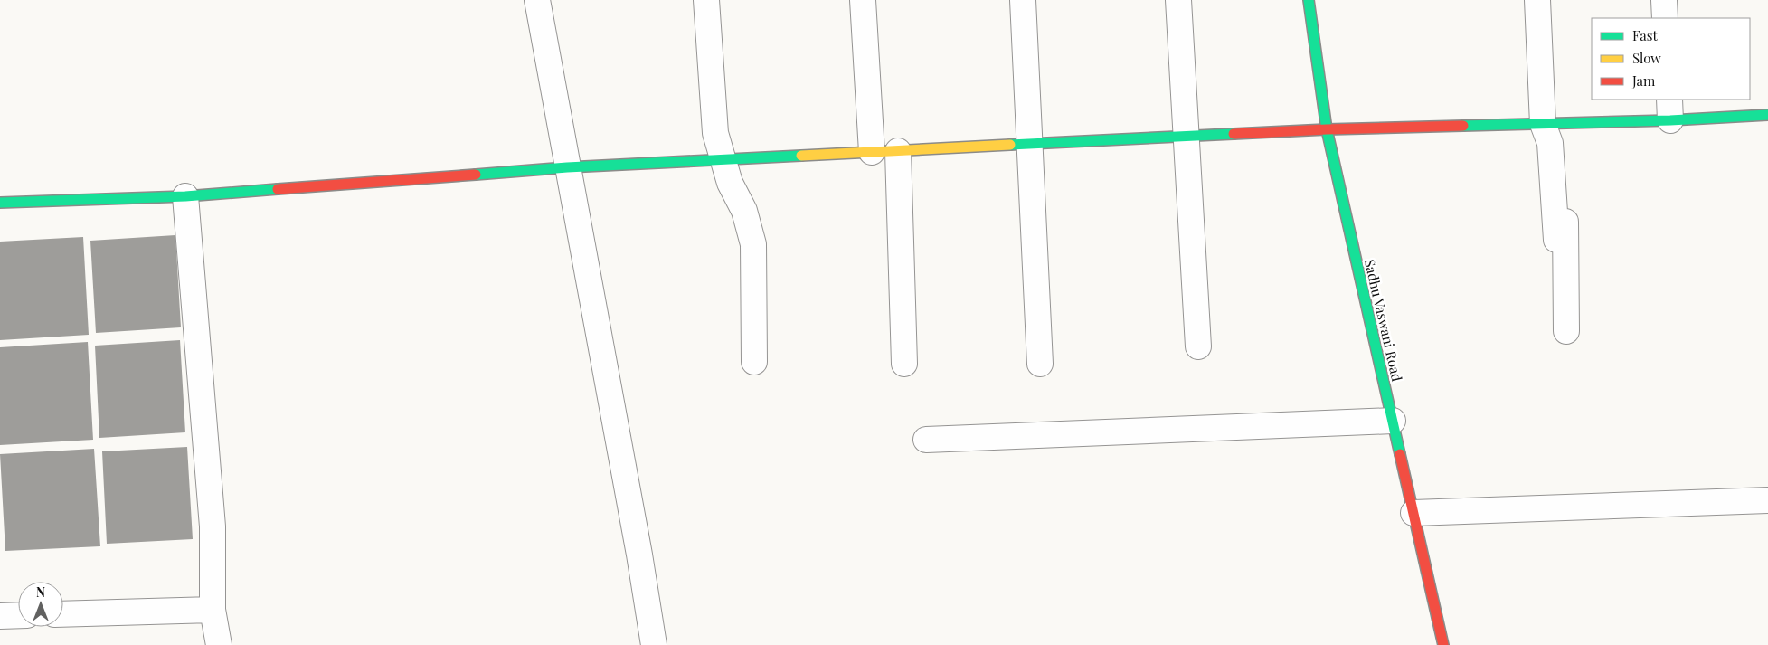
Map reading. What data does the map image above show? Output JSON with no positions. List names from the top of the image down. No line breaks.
{"streets":{"street":["Sadhu Vaswani Road"]},"legend":["Fast","Slow","Jam"],"north":"top"}
